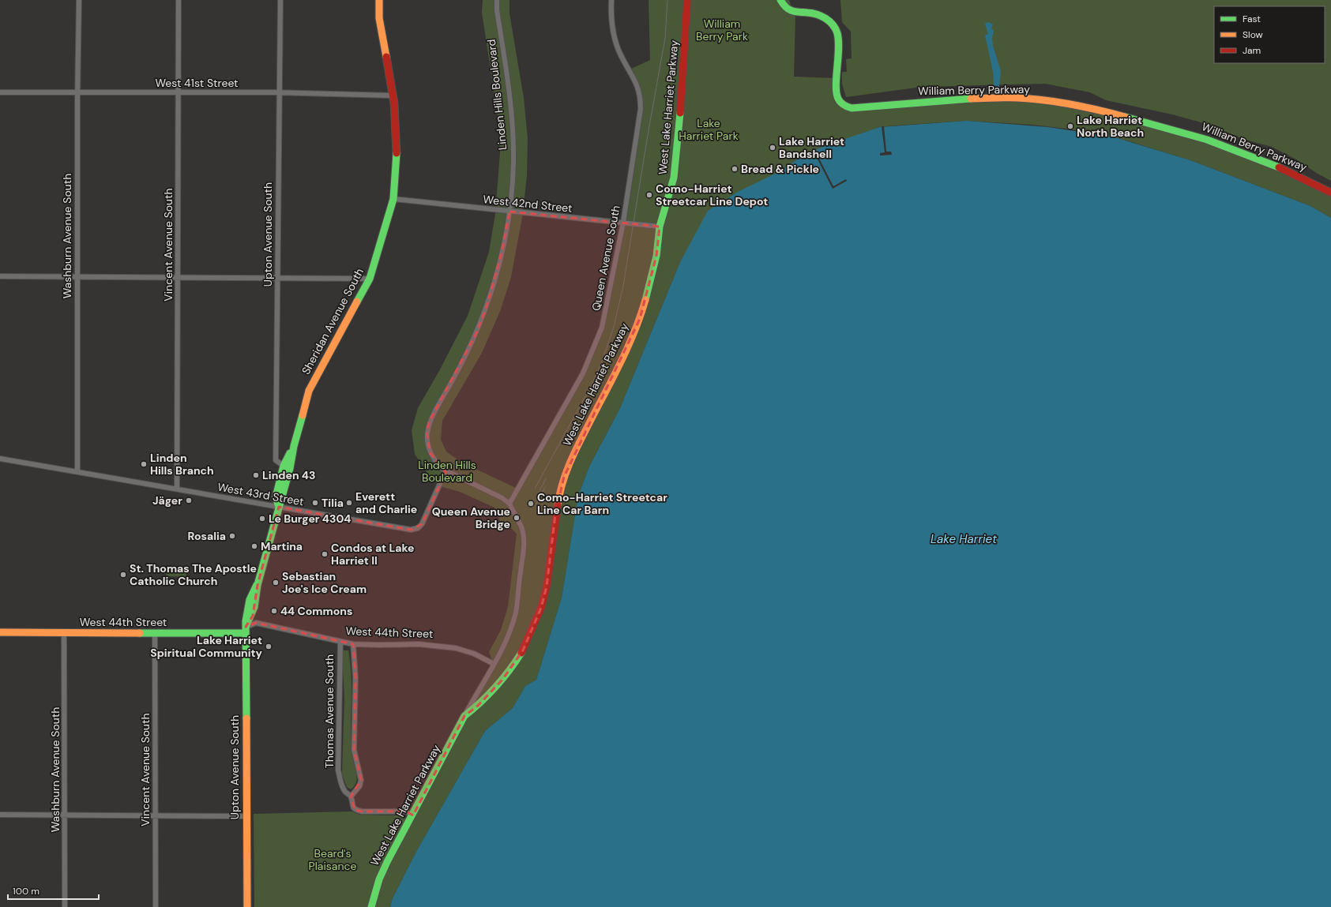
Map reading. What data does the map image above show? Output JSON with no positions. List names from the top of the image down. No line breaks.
{"streets":{"street":["West 41st Street","William Berry Parkway","Linden Hills Boulevard","West Lake Harriet Parkway","West 42nd Street","Upton Avenue South","Washburn Avenue South","Vincent Avenue South","Queen Avenue South","Sheridan Avenue South","West 43rd Street","West 44th Street","Thomas Avenue South"]},"crossings":[["West 41st Street","Upton Avenue South"],["West 41st Street","Washburn Avenue South"],["West 41st Street","Vincent Avenue South"],["West 41st Street","Sheridan Avenue South"],["Linden Hills Boulevard","West Lake Harriet Parkway"],["Linden Hills Boulevard","West 42nd Street"],["Linden Hills Boulevard","Queen Avenue South"],["Linden Hills Boulevard","West 43rd Street"],["West Lake Harriet Parkway","West 42nd Street"],["West Lake Harriet Parkway","Queen Avenue South"],["West Lake Harriet Parkway","West 44th Street"],["West Lake Harriet Parkway","Thomas Avenue South"],["West 42nd Street","Queen Avenue South"],["West 42nd Street","Sheridan Avenue South"],["Upton Avenue South","Sheridan Avenue South"],["Upton Avenue South","West 43rd Street"],["Upton Avenue South","West 44th Street"],["Washburn Avenue South","West 43rd Street"],["Washburn Avenue South","West 44th Street"],["Vincent Avenue South","West 43rd Street"],["Vincent Avenue South","West 44th Street"],["Sheridan Avenue South","West 43rd Street"],["West 44th Street","Thomas Avenue South"]],"water":["Lake Harriet"],"parks":["William Berry Park","Lake Harriet Park","Linden Hills Boulevard","Beard's Plaisance"],"places":["Lake Harriet North Beach","Lake Harriet Bandshell","Bread & Pickle","Como-Harriet Streetcar Line Depot","Linden Hills Branch","Linden 43","Jäger","Tilia","Everett and Charlie","Como-Harriet Streetcar Line Car Barn","Queen Avenue Bridge","Le Burger 4304","Rosalia","Martina","Condos at Lake Harriet II","St. Thomas The Apostle Catholic Church","Sebastian Joe's Ice Cream","44 Commons","Lake Harriet Spiritual Community"],"legend":["Fast","Slow","Jam"],"scale_bar":"100 m"}
